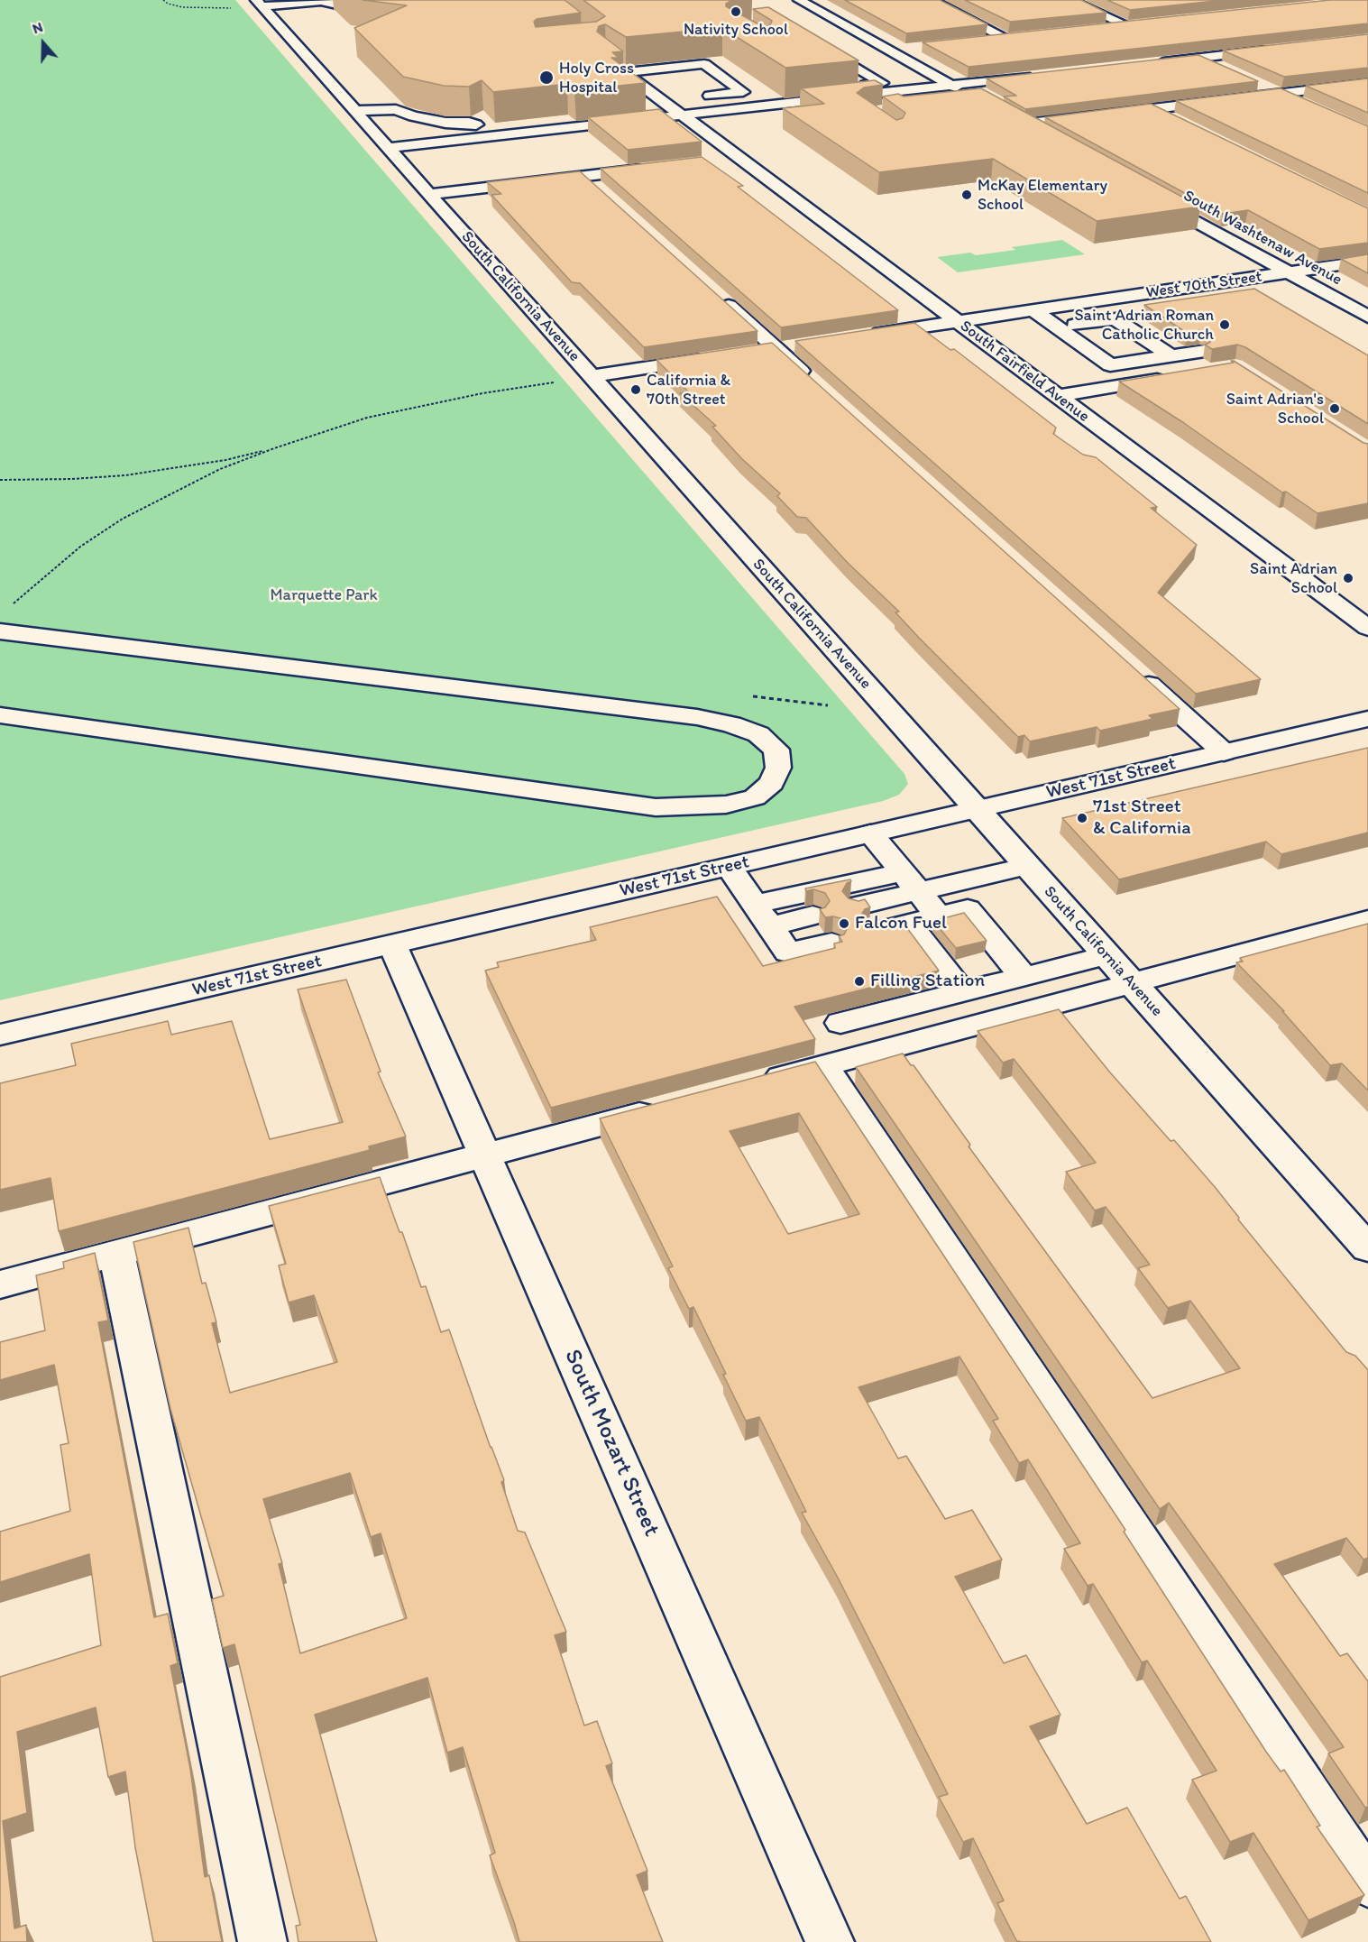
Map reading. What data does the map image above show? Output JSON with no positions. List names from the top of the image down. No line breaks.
{"streets":{"street":["South Washtenaw Avenue","West 70th Street","South California Avenue","South Fairfield Avenue","West 71st Street","South Mozart Street"]},"crossings":[["South Washtenaw Avenue","West 70th Street"],["West 70th Street","South Fairfield Avenue"],["South California Avenue","West 71st Street"],["West 71st Street","South Mozart Street"]],"parks":["Marquette Park"],"places":["Nativity School","Holy Cross Hospital","McKay Elementary School","Saint Adrian Roman Catholic Church","California & 70th Street","Saint Adrian's School","Saint Adrian School","71st Street & California","Falcon Fuel","Filling Station"],"north":"top"}
